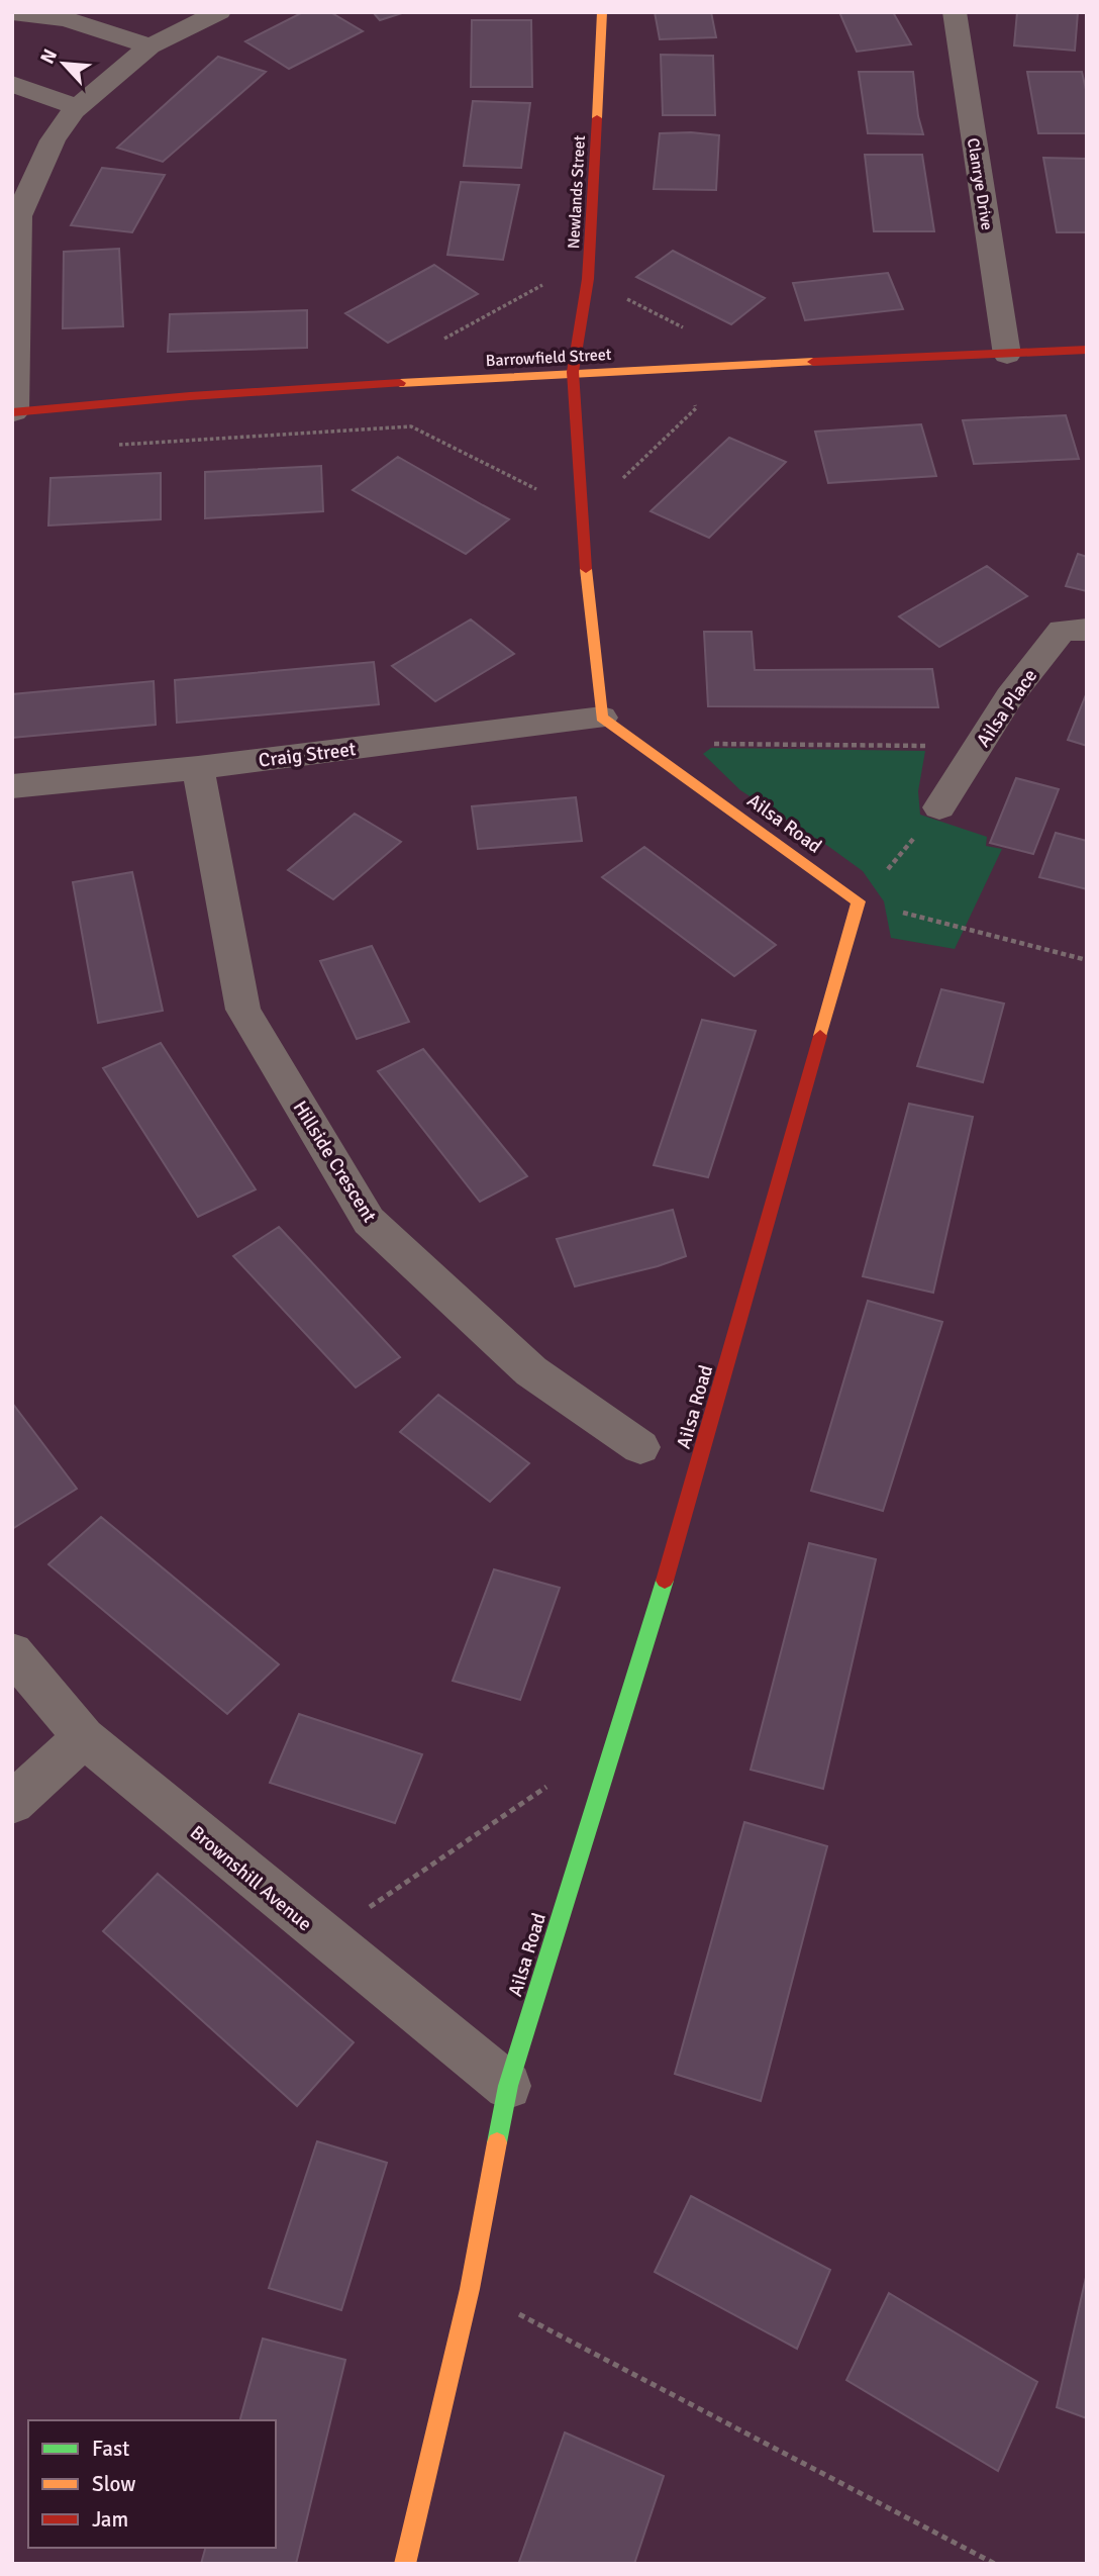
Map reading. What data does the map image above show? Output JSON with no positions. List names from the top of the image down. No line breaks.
{"streets":{"street":["Clanrye Drive","Newlands Street","Barrowfield Street","Ailsa Place","Craig Street","Ailsa Road","Hillside Crescent","Brownshill Avenue"]},"crossings":[["Clanrye Drive","Barrowfield Street"],["Newlands Street","Barrowfield Street"],["Craig Street","Ailsa Road"],["Craig Street","Hillside Crescent"],["Ailsa Road","Brownshill Avenue"]],"legend":["Fast","Slow","Jam"],"north":"top left"}
